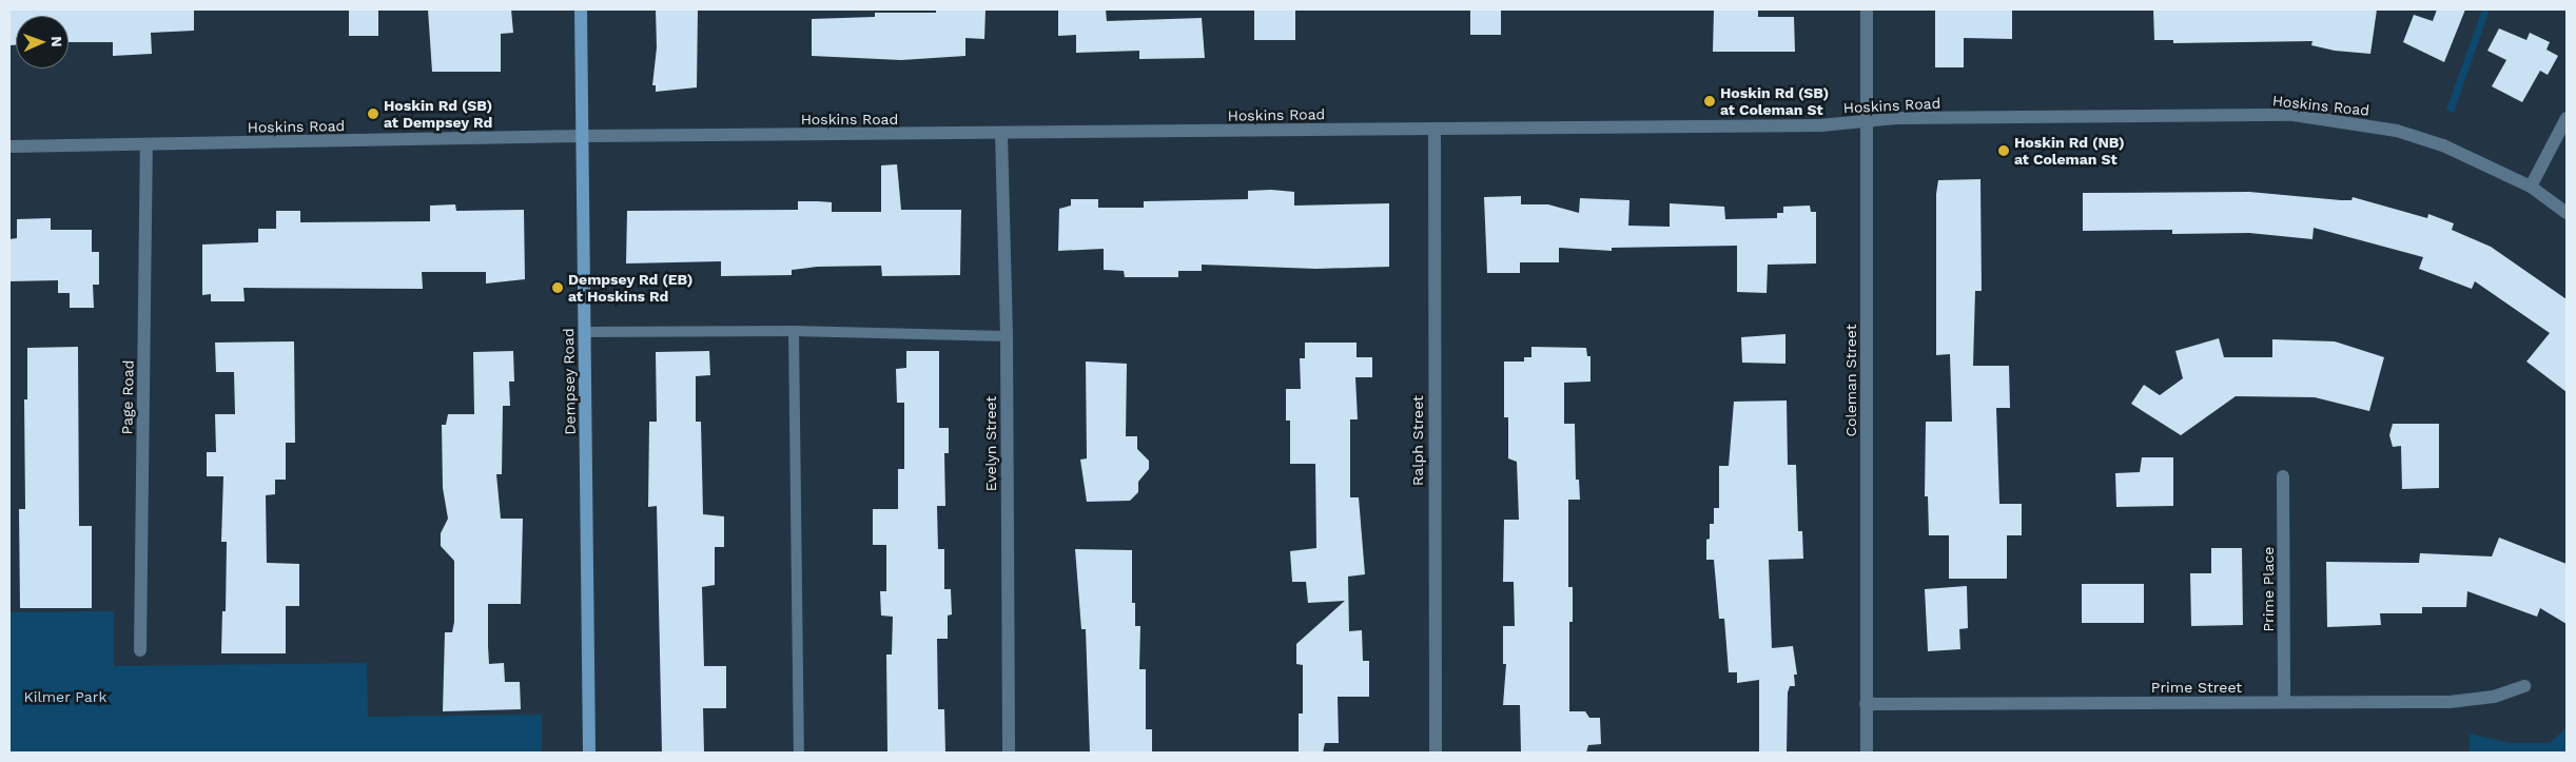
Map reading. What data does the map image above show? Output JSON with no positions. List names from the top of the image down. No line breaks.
{"streets":{"street":["Hoskins Road","Coleman Street","Dempsey Road","Page Road","Ralph Street","Evelyn Street","Prime Place","Prime Street"]},"crossings":[["Hoskins Road","Coleman Street"],["Hoskins Road","Dempsey Road"],["Hoskins Road","Page Road"],["Hoskins Road","Ralph Street"],["Hoskins Road","Evelyn Street"],["Coleman Street","Prime Street"],["Prime Place","Prime Street"]],"parks":["Kilmer Park"],"places":["Hoskin Rd (SB) at Coleman St","Hoskin Rd (SB) at Dempsey Rd","Hoskin Rd (NB) at Coleman St","Dempsey Rd (EB) at Hoskins Rd"],"north":"right"}
